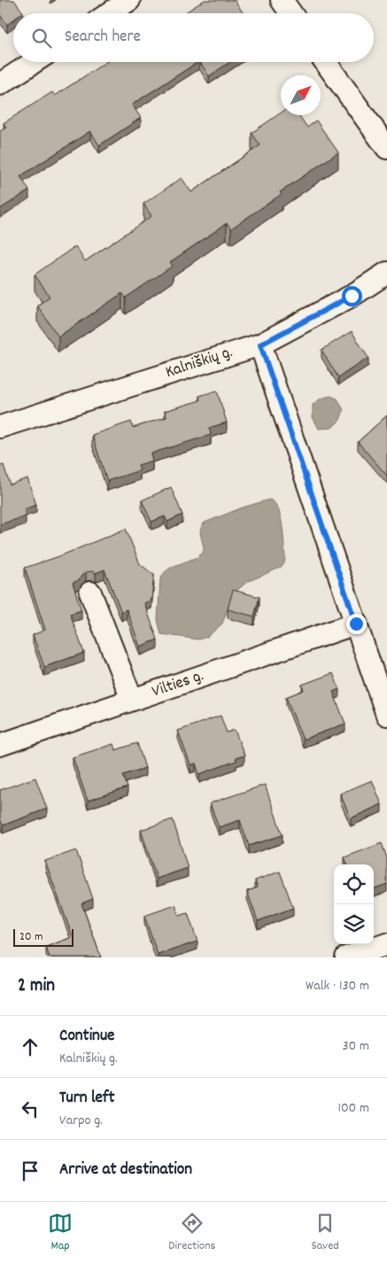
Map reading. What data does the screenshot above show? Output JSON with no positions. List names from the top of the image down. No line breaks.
{"streets":{"street":["Kalniškių g.","Vilties g."]},"scale_bar":"20 m","north":"top right","page":{"search":"Search here","scale":"20 m","heading":["2 min","Walk · 130 m"],"list":[["Continue","Kalniškių g.","30 m"],["Turn left","Varpo g.","100 m"],"Arrive at destination"],"nav":["Map","Directions","Saved"]}}
